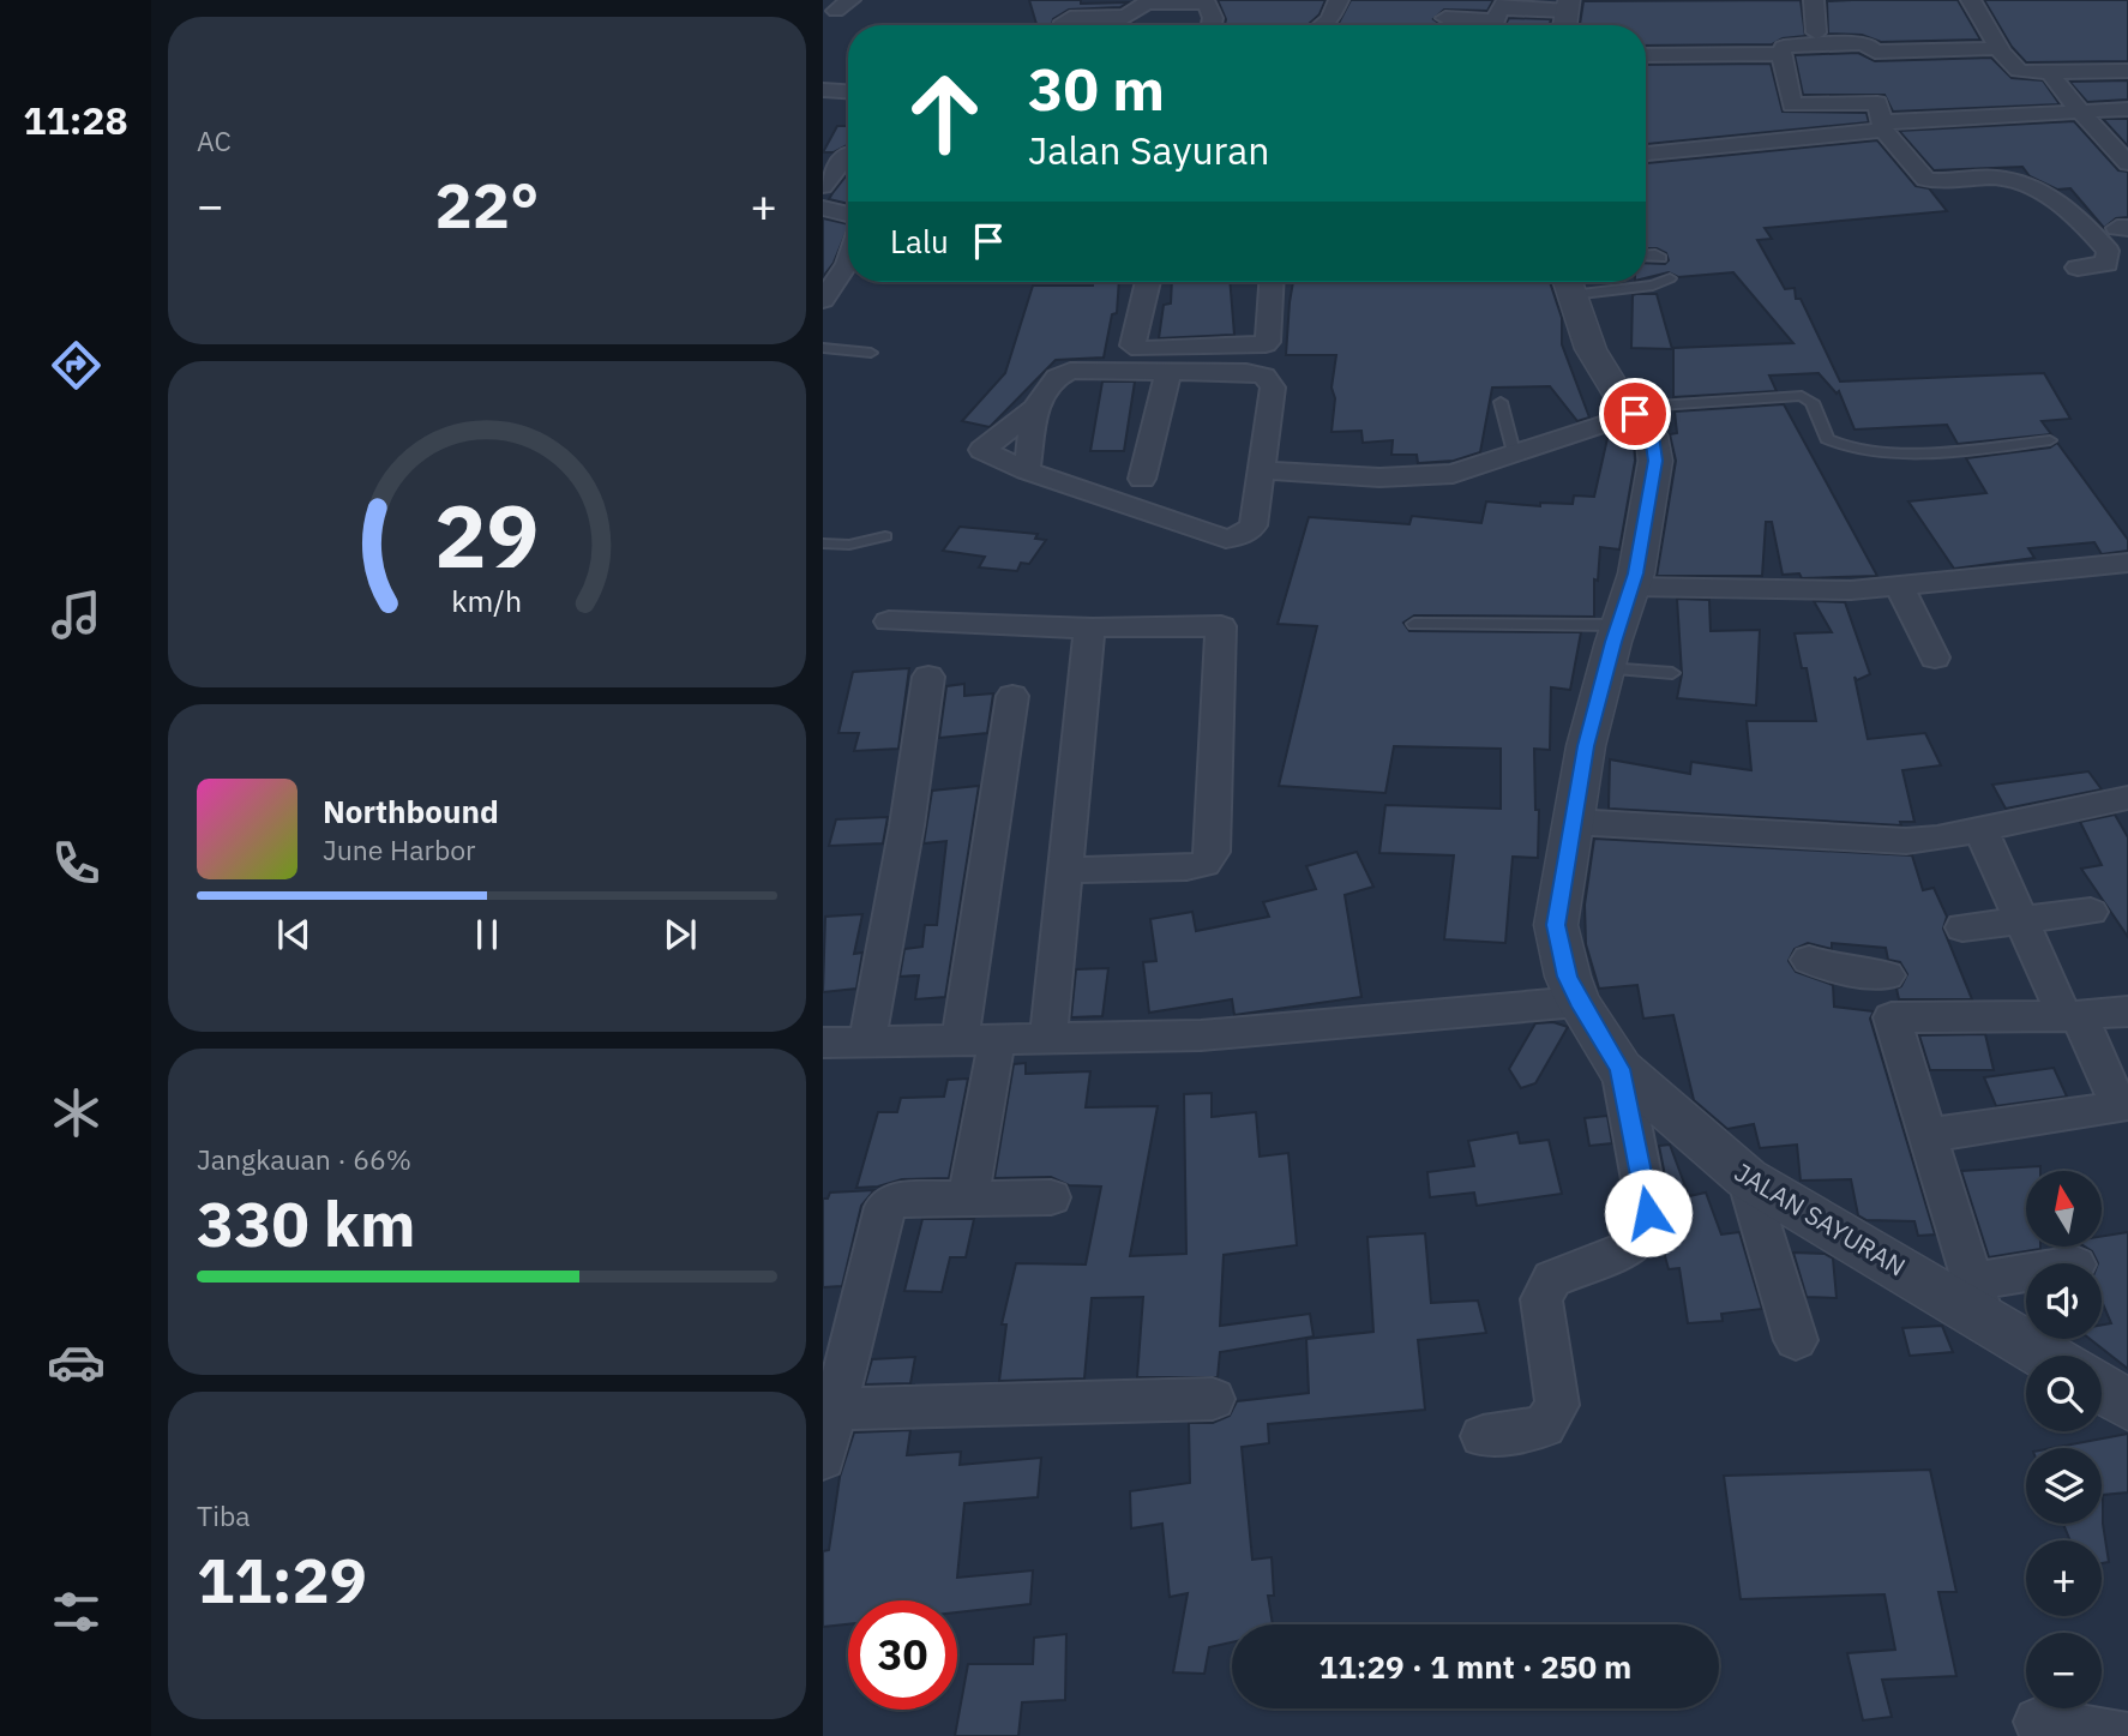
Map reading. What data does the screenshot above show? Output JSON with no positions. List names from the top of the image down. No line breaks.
{"streets":{"street":["JALAN SAYURAN"]},"north":"top","page":{"tabs":"11:28","tile":["AC",["Jangkauan · 66%","330 km"],["Tiba","11:29"]],"turn":["30 m","Jalan Sayuran"],"heat":["−","22°","+"],"then":"Lalu","song":["Northbound","June Harbor"],"map_buttons":["+","−"],"limit":"30","trip":"11:29 · 1 mnt · 250 m","gauge":["29","km/h"]}}
